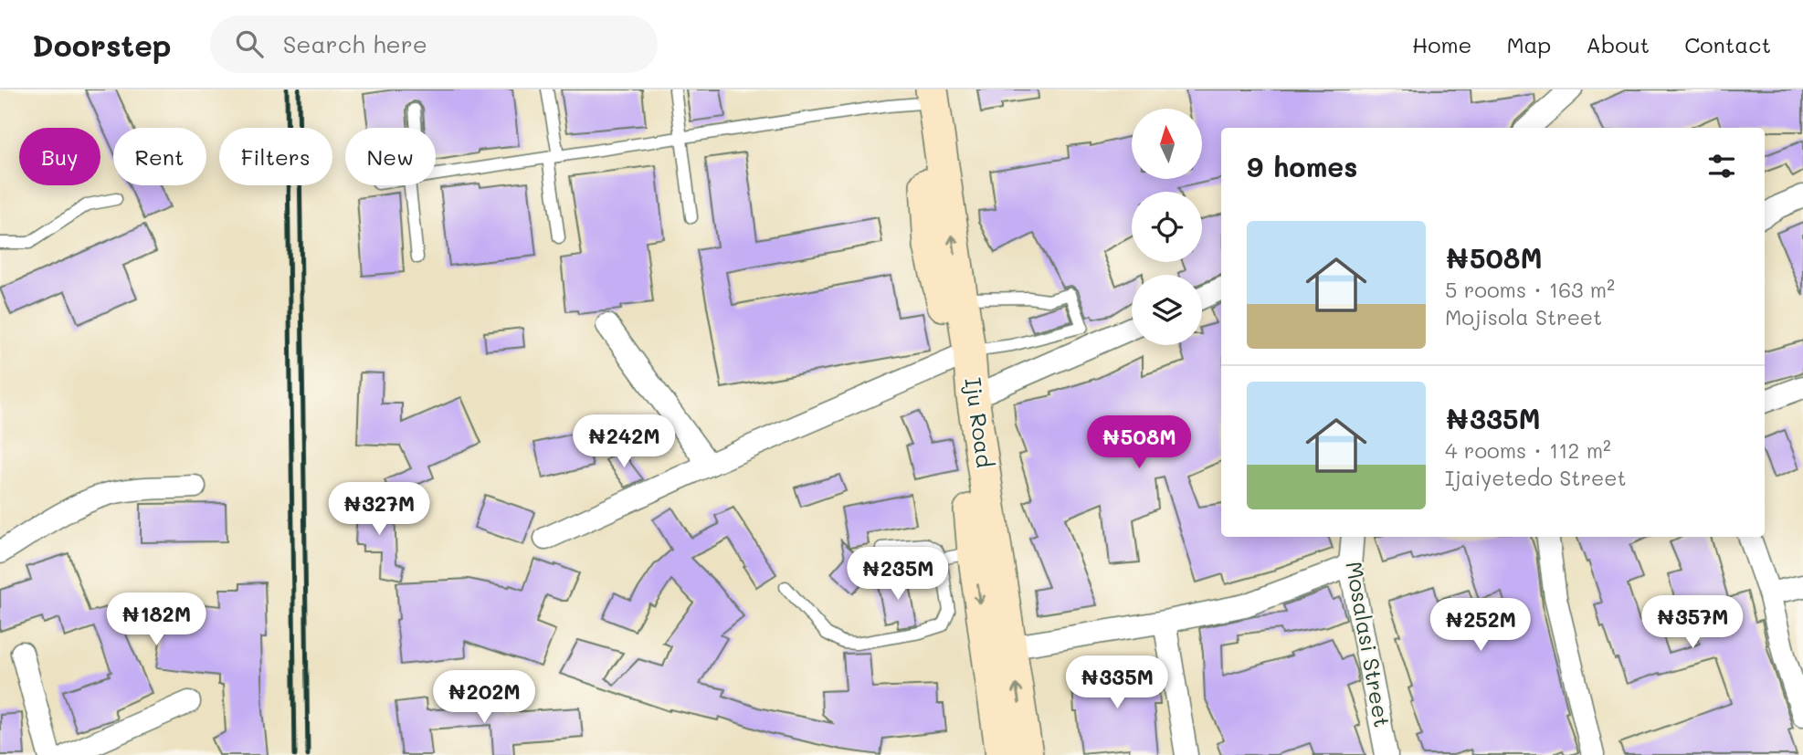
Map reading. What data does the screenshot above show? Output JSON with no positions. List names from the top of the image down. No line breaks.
{"streets":{"main road":["Iju Road"],"street":["Mosalasi Street"]},"north":"top","page":{"header":"Doorstep","search":"Search here","nav":["Home","Map","About","Contact"],"chip":["Buy","Rent","Filters","New"],"heading":"9 homes","list":[{"name":"₦508M","note":"5 rooms · 163 m² · Mojisola Street"},{"name":"₦335M","note":"4 rooms · 112 m² · Ijaiyetedo Street"}],"price":["₦242M","₦508M","₦327M","₦235M","₦182M","₦357M","₦252M","₦335M","₦202M"]}}
